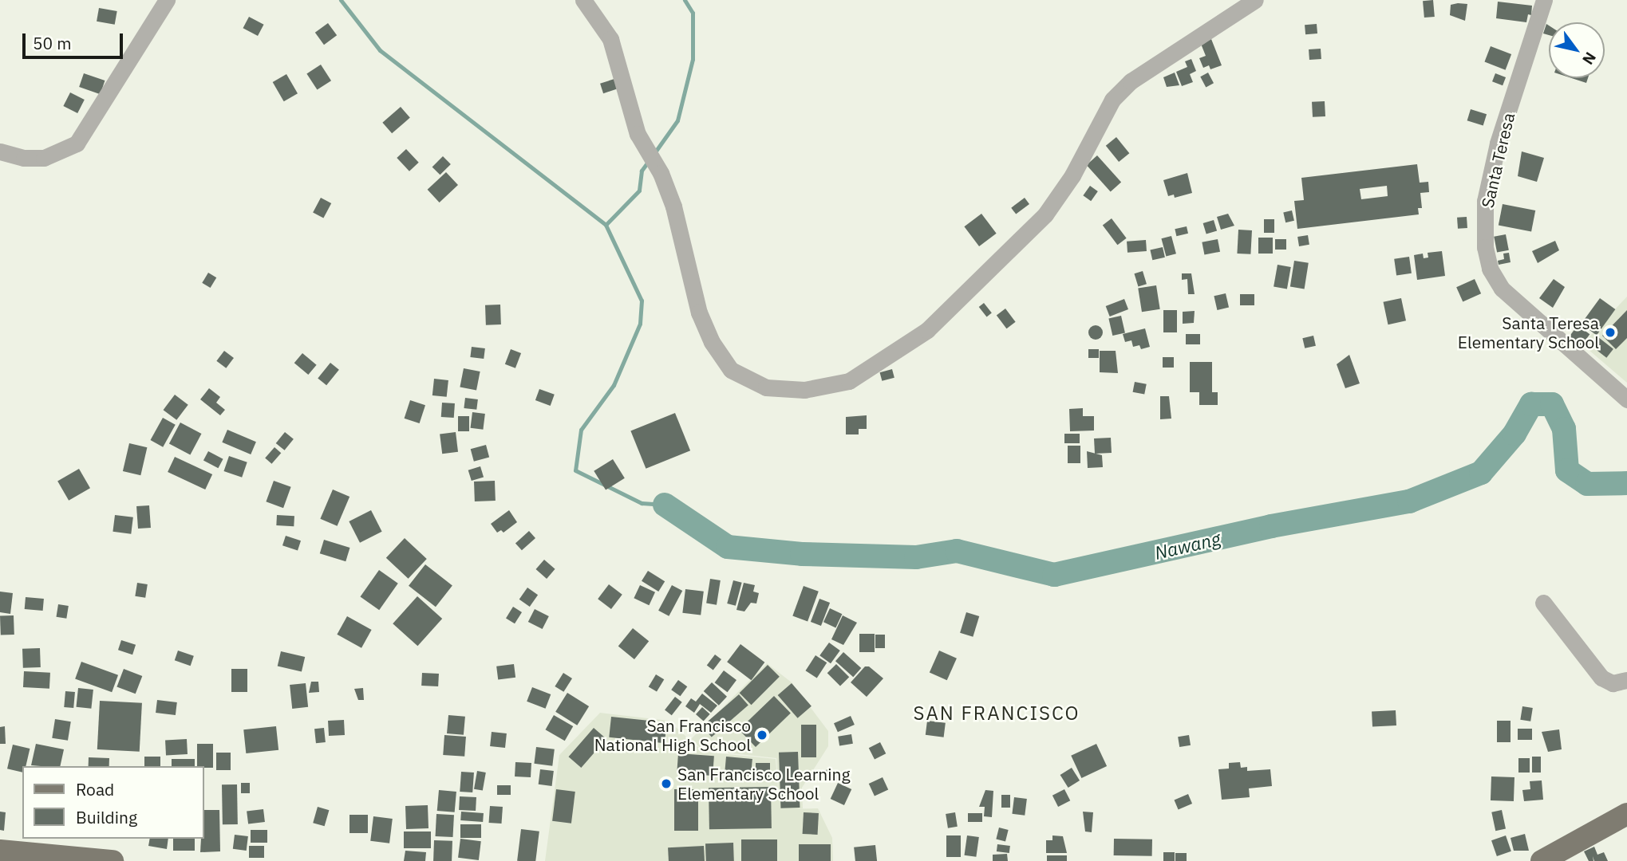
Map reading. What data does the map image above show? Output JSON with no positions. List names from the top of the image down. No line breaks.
{"streets":{"street":["Santa Teresa"]},"districts":["SAN FRANCISCO"],"water":["Nawang"],"places":["Santa Teresa Elementary School","San Francisco National High School","San Francisco Learning Elementary School"],"legend":["Road","Building"],"scale_bar":"50 m","north":"bottom right"}
